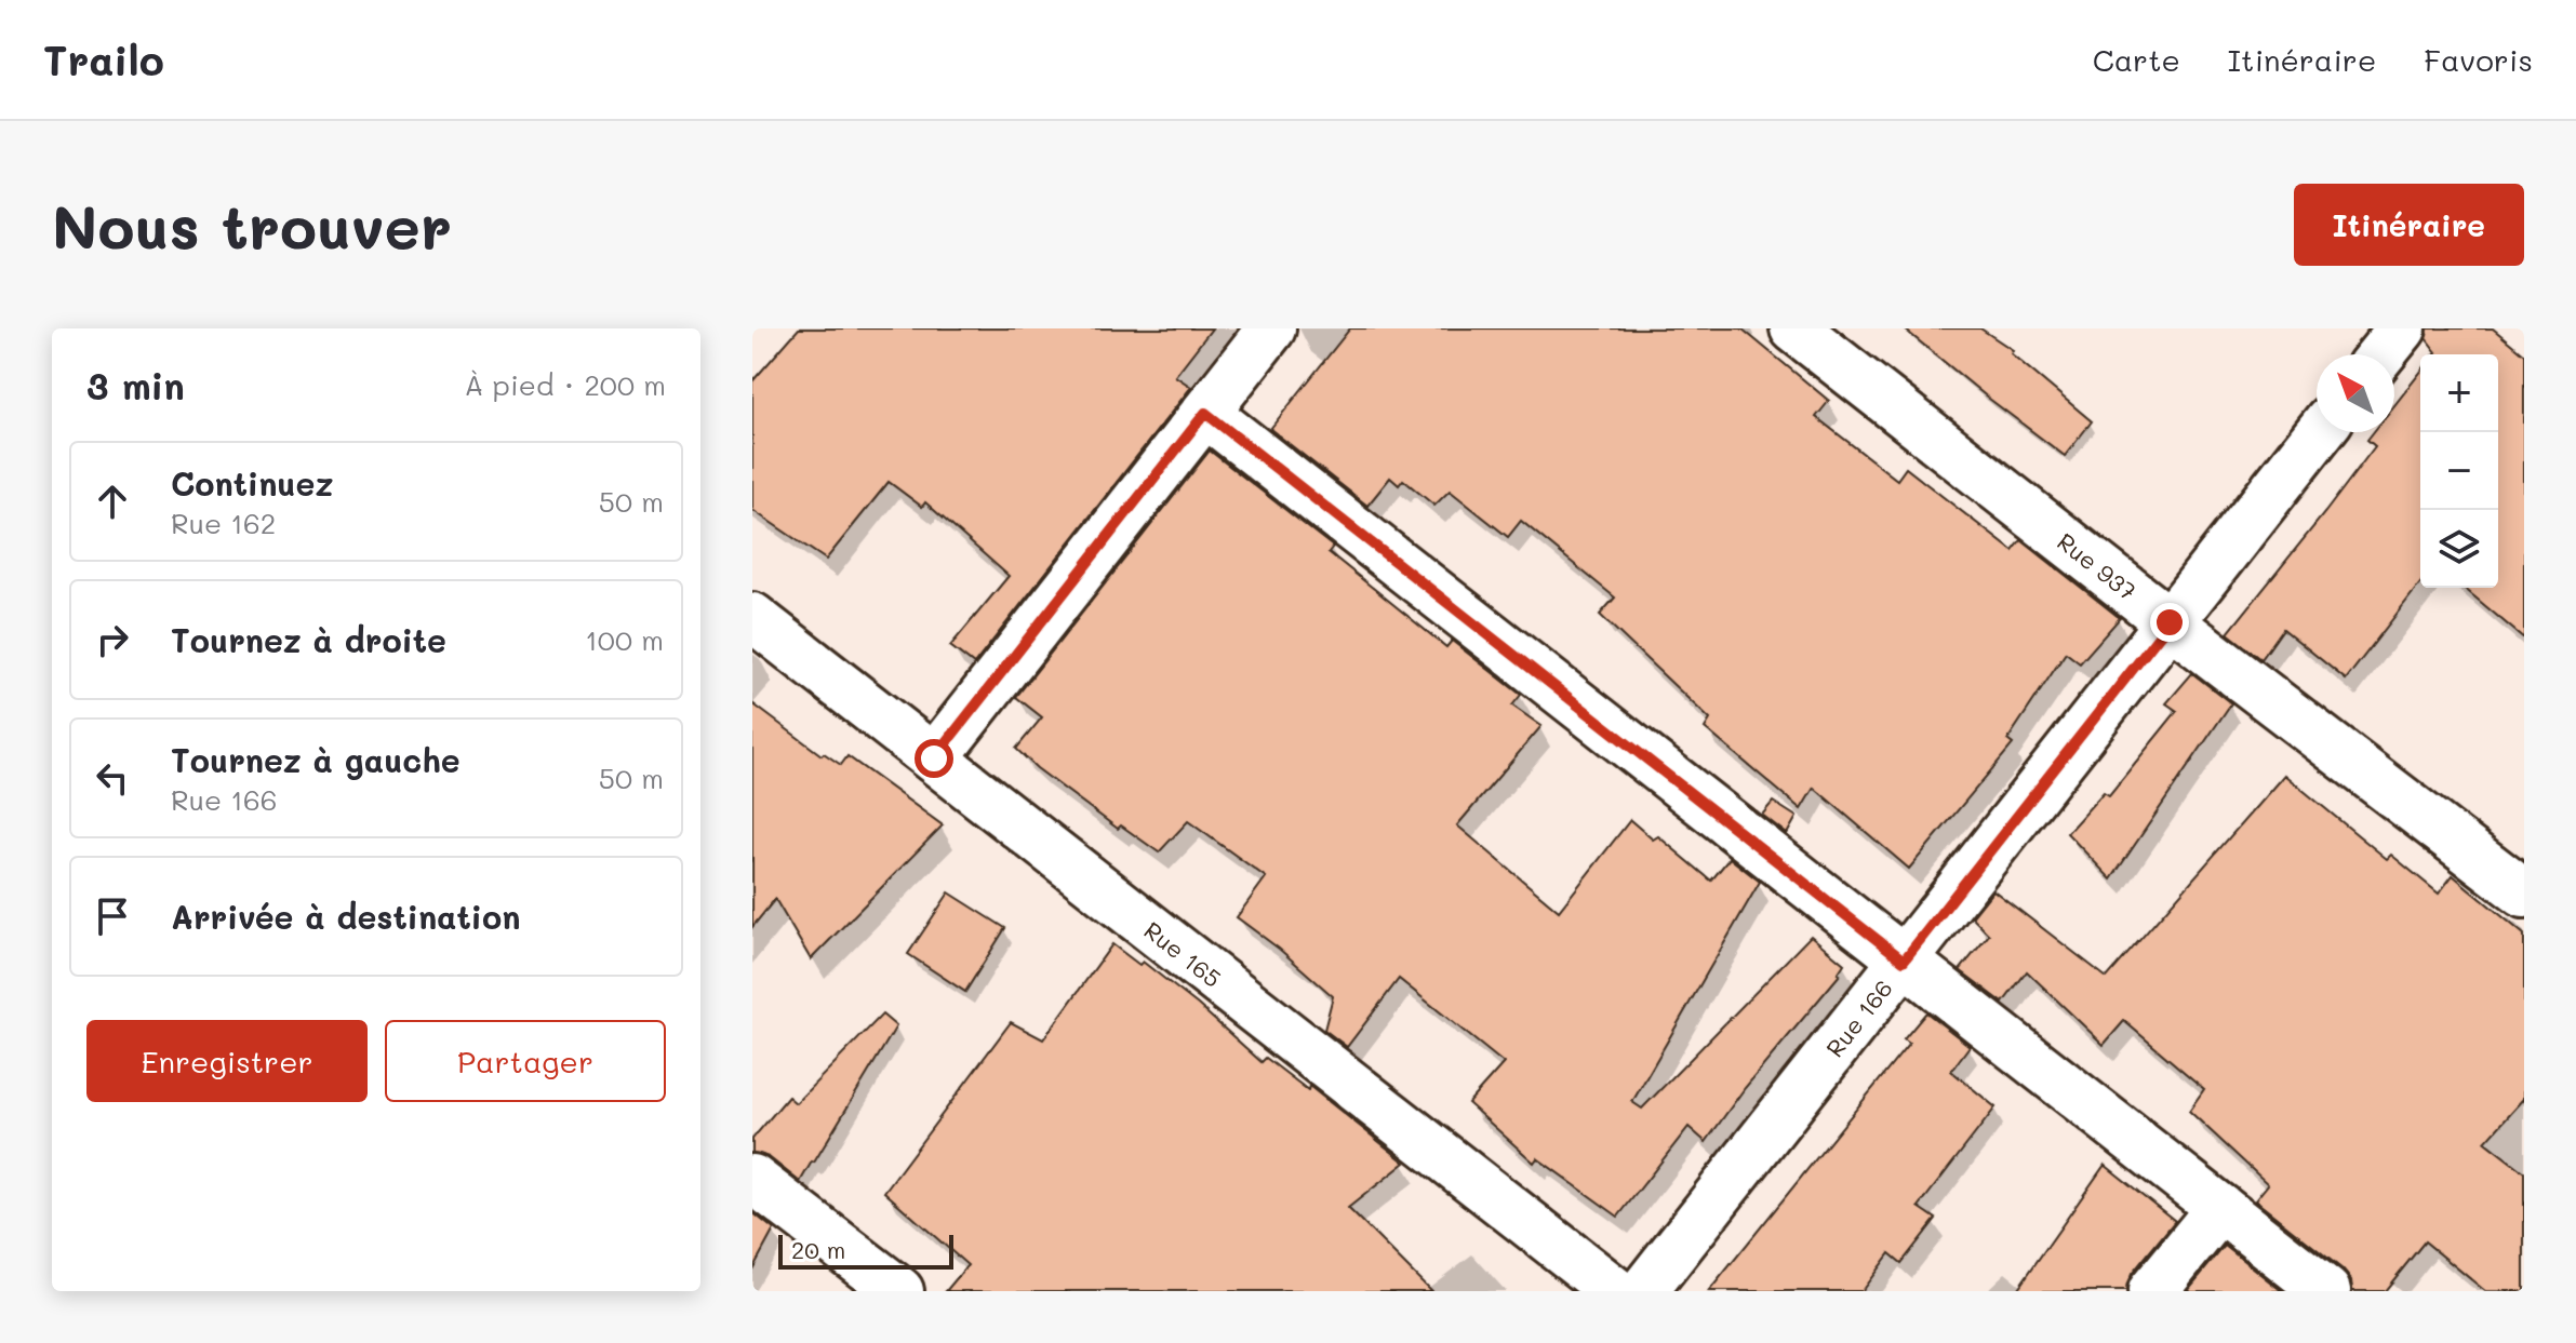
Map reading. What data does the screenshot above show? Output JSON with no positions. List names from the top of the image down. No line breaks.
{"streets":{"street":["Rue 937","Rue 165","Rue 166"]},"crossings":[["Rue 937","Rue 166"]],"scale_bar":"20 m","north":"top left","page":{"header":"Trailo","nav":["Carte","Itinéraire","Favoris"],"buttons":["Itinéraire",["Enregistrer","Partager"]],"title":"Nous trouver","heading":["3 min","À pied · 200 m"],"map_buttons":["+","−"],"list":[["Continuez","Rue 162","50 m"],["Tournez à droite","100 m"],["Tournez à gauche","Rue 166","50 m"],"Arrivée à destination"],"scale":"20 m"}}
